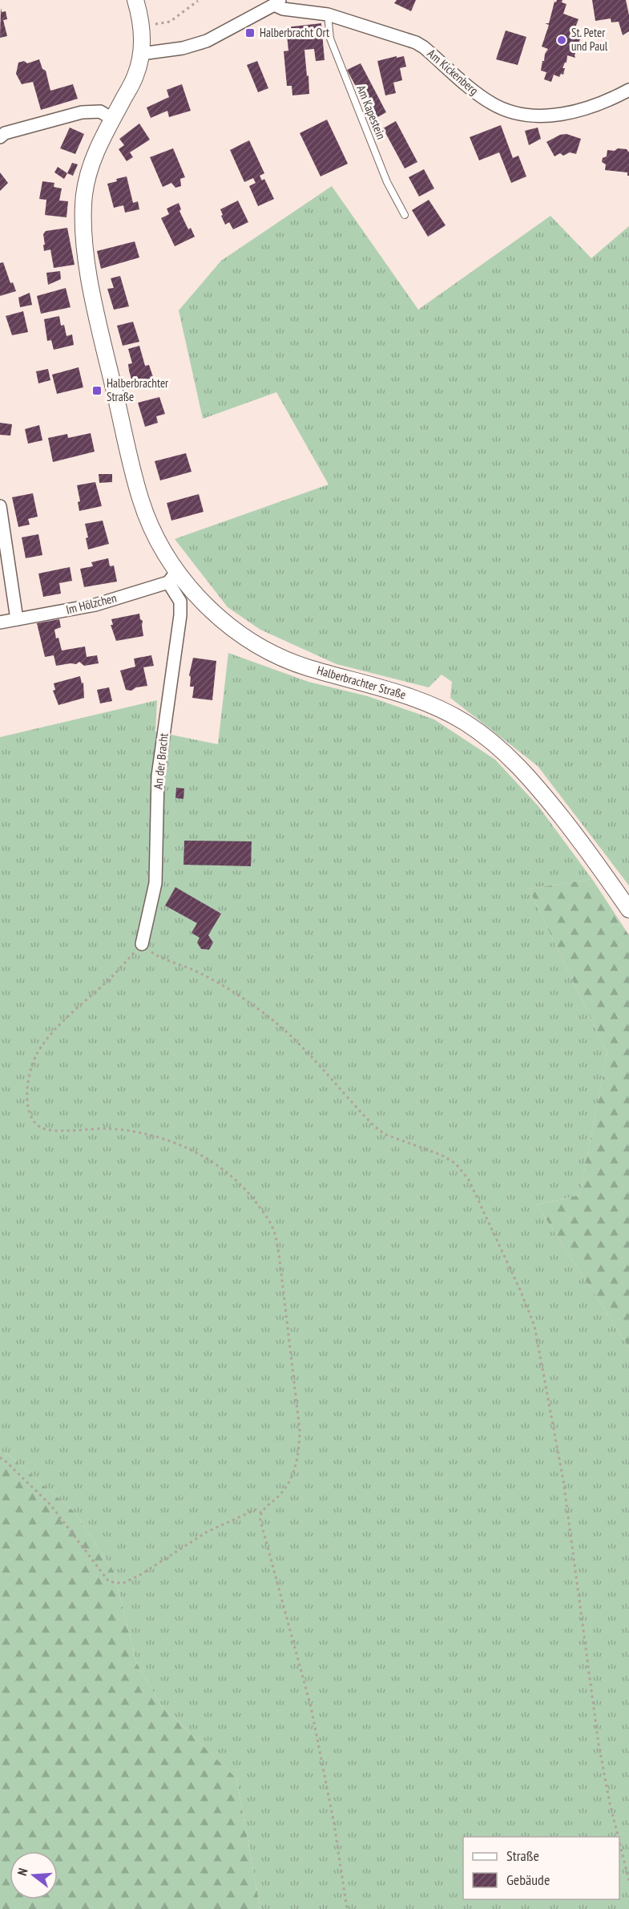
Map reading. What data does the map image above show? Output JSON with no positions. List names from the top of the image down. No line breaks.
{"streets":{"main road":["Halberbrachter Straße"],"street":["Am Kickenberg","Im Hölzchen","An der Bracht"],"lane":["Am Kapestein"]},"crossings":[["Am Kickenberg","Am Kapestein"],["Im Hölzchen","Halberbrachter Straße"],["Im Hölzchen","An der Bracht"],["Halberbrachter Straße","An der Bracht"]],"places":{"transit":["Halberbracht Ort","Halberbrachter Straße"],"other":["St. Peter und Paul"]},"legend":["Straße","Gebäude"],"north":"left"}
